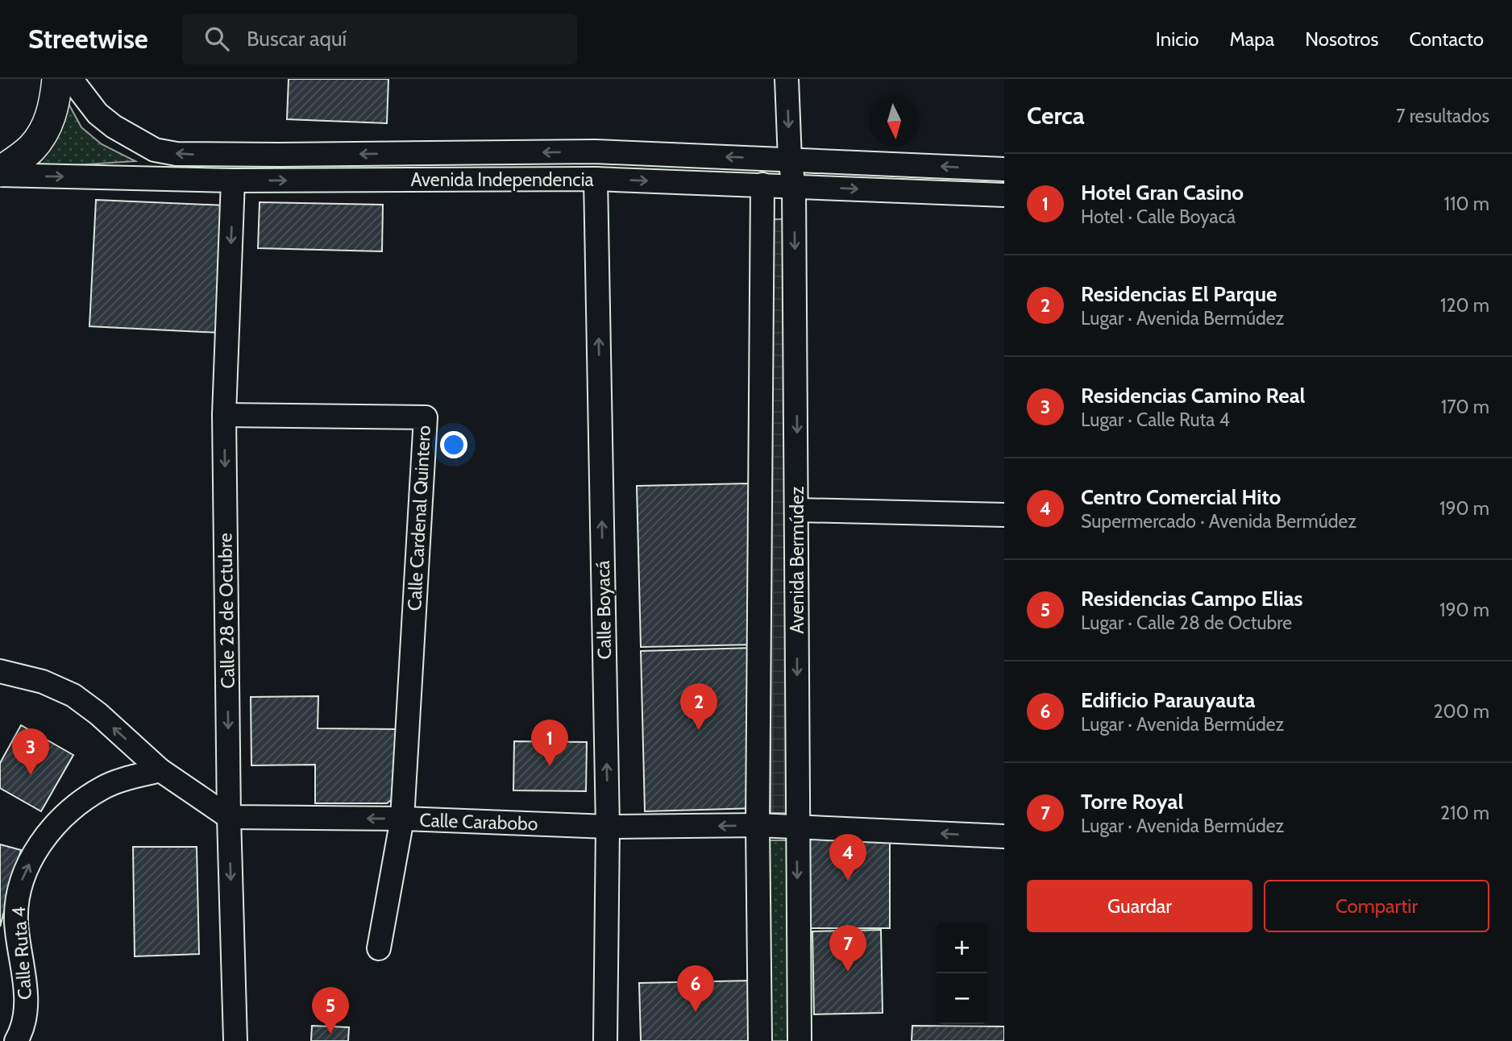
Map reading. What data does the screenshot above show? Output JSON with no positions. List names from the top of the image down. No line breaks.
{"streets":{"street":["Avenida Independencia","Calle Cardenal Quintero","Avenida Bermúdez","Calle Boyacá","Calle 28 de Octubre","Calle Carabobo","Calle Ruta 4"]},"crossings":[["Avenida Independencia","Avenida Bermúdez"],["Avenida Independencia","Calle Boyacá"],["Avenida Independencia","Calle 28 de Octubre"],["Calle Cardenal Quintero","Calle 28 de Octubre"],["Calle Cardenal Quintero","Calle Carabobo"],["Avenida Bermúdez","Calle Carabobo"],["Calle Boyacá","Calle Carabobo"],["Calle 28 de Octubre","Calle Carabobo"]],"one_way":["Calle Boyacá","Calle 28 de Octubre","Calle Carabobo","Calle Ruta 4"],"north":"bottom","page":{"header":"Streetwise","search":"Buscar aquí","nav":["Inicio","Mapa","Nosotros","Contacto"],"heading":["Cerca","7 resultados"],"list":[{"mark":"1","name":"Hotel Gran Casino","note":"Hotel · Calle Boyacá","value":"110 m"},{"mark":"2","name":"Residencias El Parque","note":"Lugar · Avenida Bermúdez","value":"120 m"},{"mark":"3","name":"Residencias Camino Real","note":"Lugar · Calle Ruta 4","value":"170 m"},{"mark":"4","name":"Centro Comercial Hito","note":"Supermercado · Avenida Bermúdez","value":"190 m"},{"mark":"5","name":"Residencias Campo Elias","note":"Lugar · Calle 28 de Octubre","value":"190 m"},{"mark":"6","name":"Edificio Parauyauta","note":"Lugar · Avenida Bermúdez","value":"200 m"},{"mark":"7","name":"Torre Royal","note":"Lugar · Avenida Bermúdez","value":"210 m"}],"pins":["2","1","3","4","7","6","5"],"buttons":["Guardar","Compartir"],"map_buttons":["+","−"]}}
